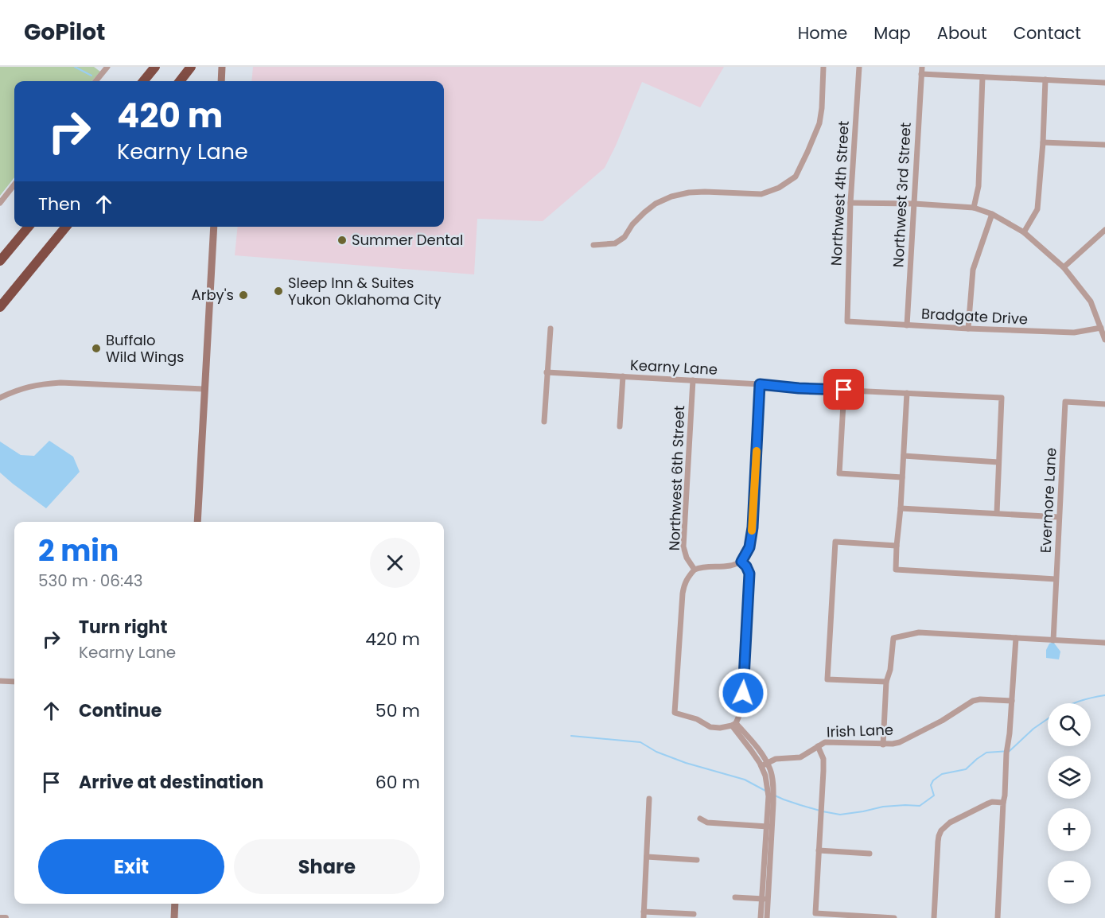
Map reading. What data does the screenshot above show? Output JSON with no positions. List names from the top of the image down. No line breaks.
{"streets":{"street":["Northwest 4th Street","Northwest 3rd Street","Bradgate Drive","Kearny Lane","Northwest 6th Street","Evermore Lane","Irish Lane"]},"crossings":[["Northwest 4th Street","Bradgate Drive"],["Northwest 3rd Street","Bradgate Drive"],["Kearny Lane","Northwest 6th Street"]],"places":["Summer Dental","Sleep Inn & Suites Yukon Oklahoma City","Arby's","Buffalo Wild Wings"],"page":{"header":"GoPilot","nav":["Home","Map","About","Contact"],"turn":["420 m","Kearny Lane"],"then":"Then","heading":["2 min","530 m · 06:43"],"list":[{"name":"Turn right","note":"Kearny Lane","value":"420 m"},{"name":"Continue","value":"50 m"},{"name":"Arrive at destination","value":"60 m"}],"map_buttons":["+","−"],"buttons":["Exit","Share"]}}
